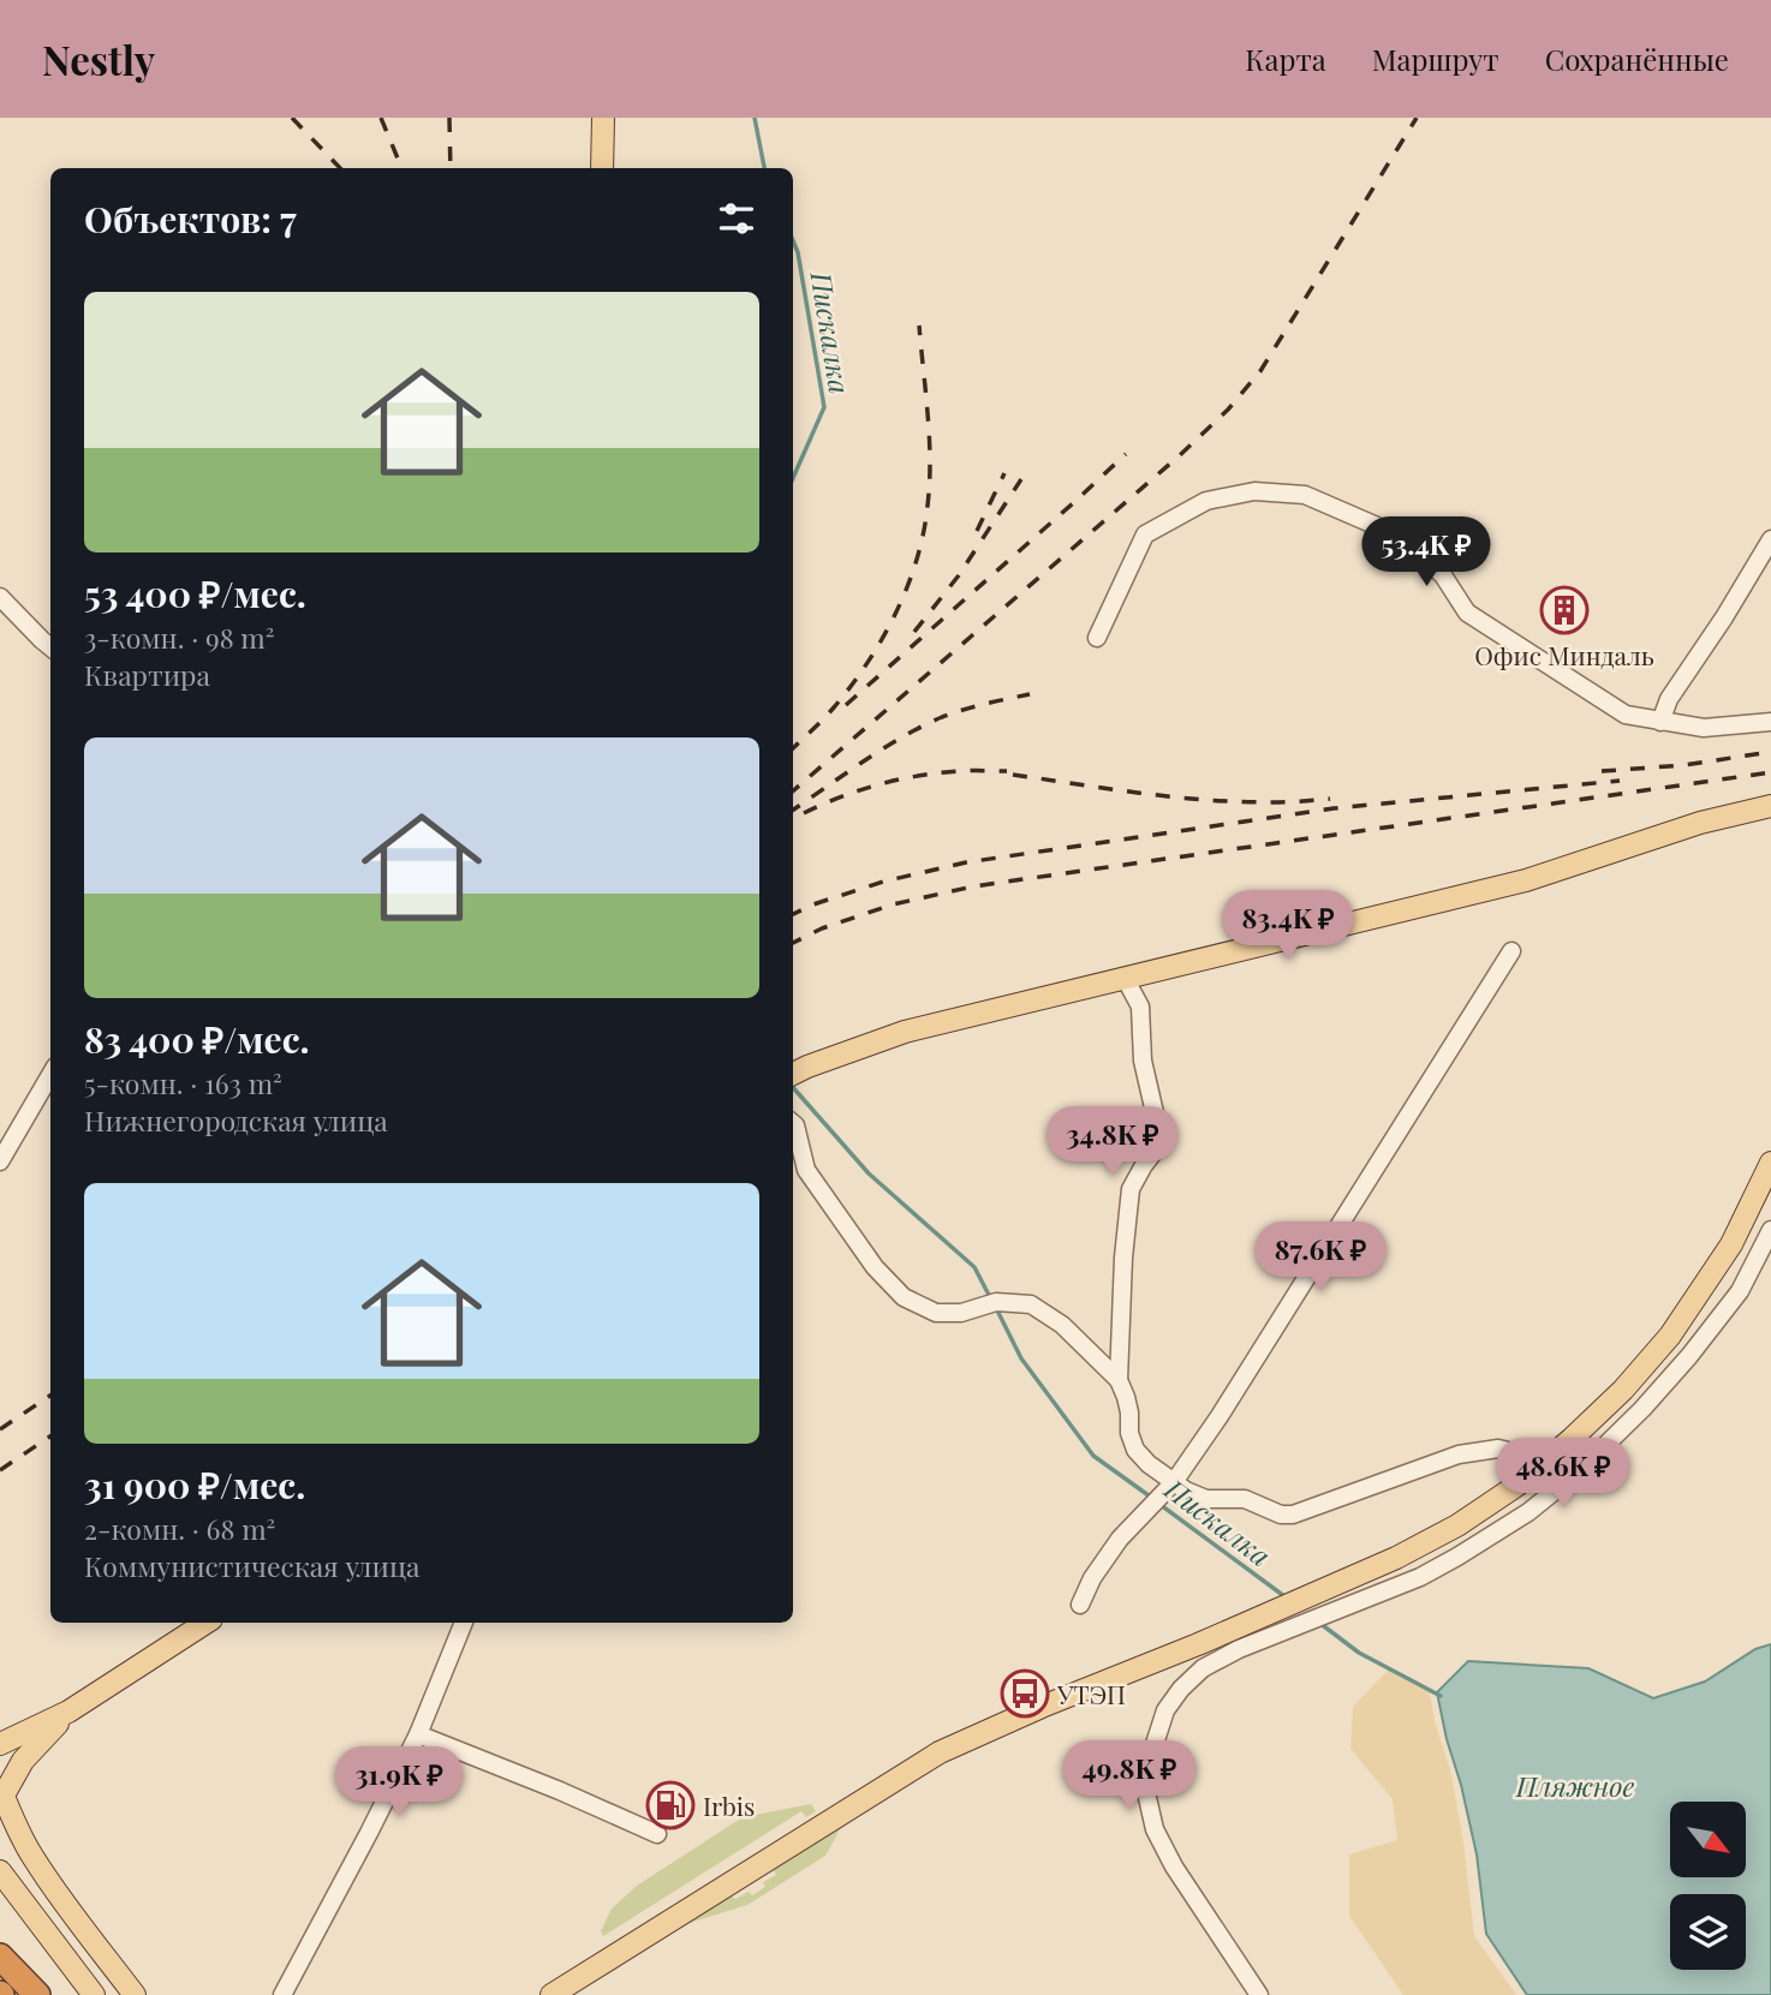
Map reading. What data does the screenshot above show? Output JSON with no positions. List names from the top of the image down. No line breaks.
{"water":["Пискалка","Пляжное"],"places":{"building":["Офис Миндаль"],"bus stop":["УТЭП"],"fuel station":["Irbis"]},"north":"bottom right","page":{"header":"Nestly","nav":["Карта","Маршрут","Сохранённые"],"heading":"Объектов: 7","list":[{"name":"53 400 ₽/мес.","note":"3-комн. · 98 m² · Квартира"},{"name":"83 400 ₽/мес.","note":"5-комн. · 163 m² · Нижнегородская улица"},{"name":"31 900 ₽/мес.","note":"2-комн. · 68 m² · Коммунистическая улица"}],"price":["53.4K ₽","83.4K ₽","34.8K ₽","87.6K ₽","48.6K ₽","49.8K ₽","31.9K ₽"]}}
